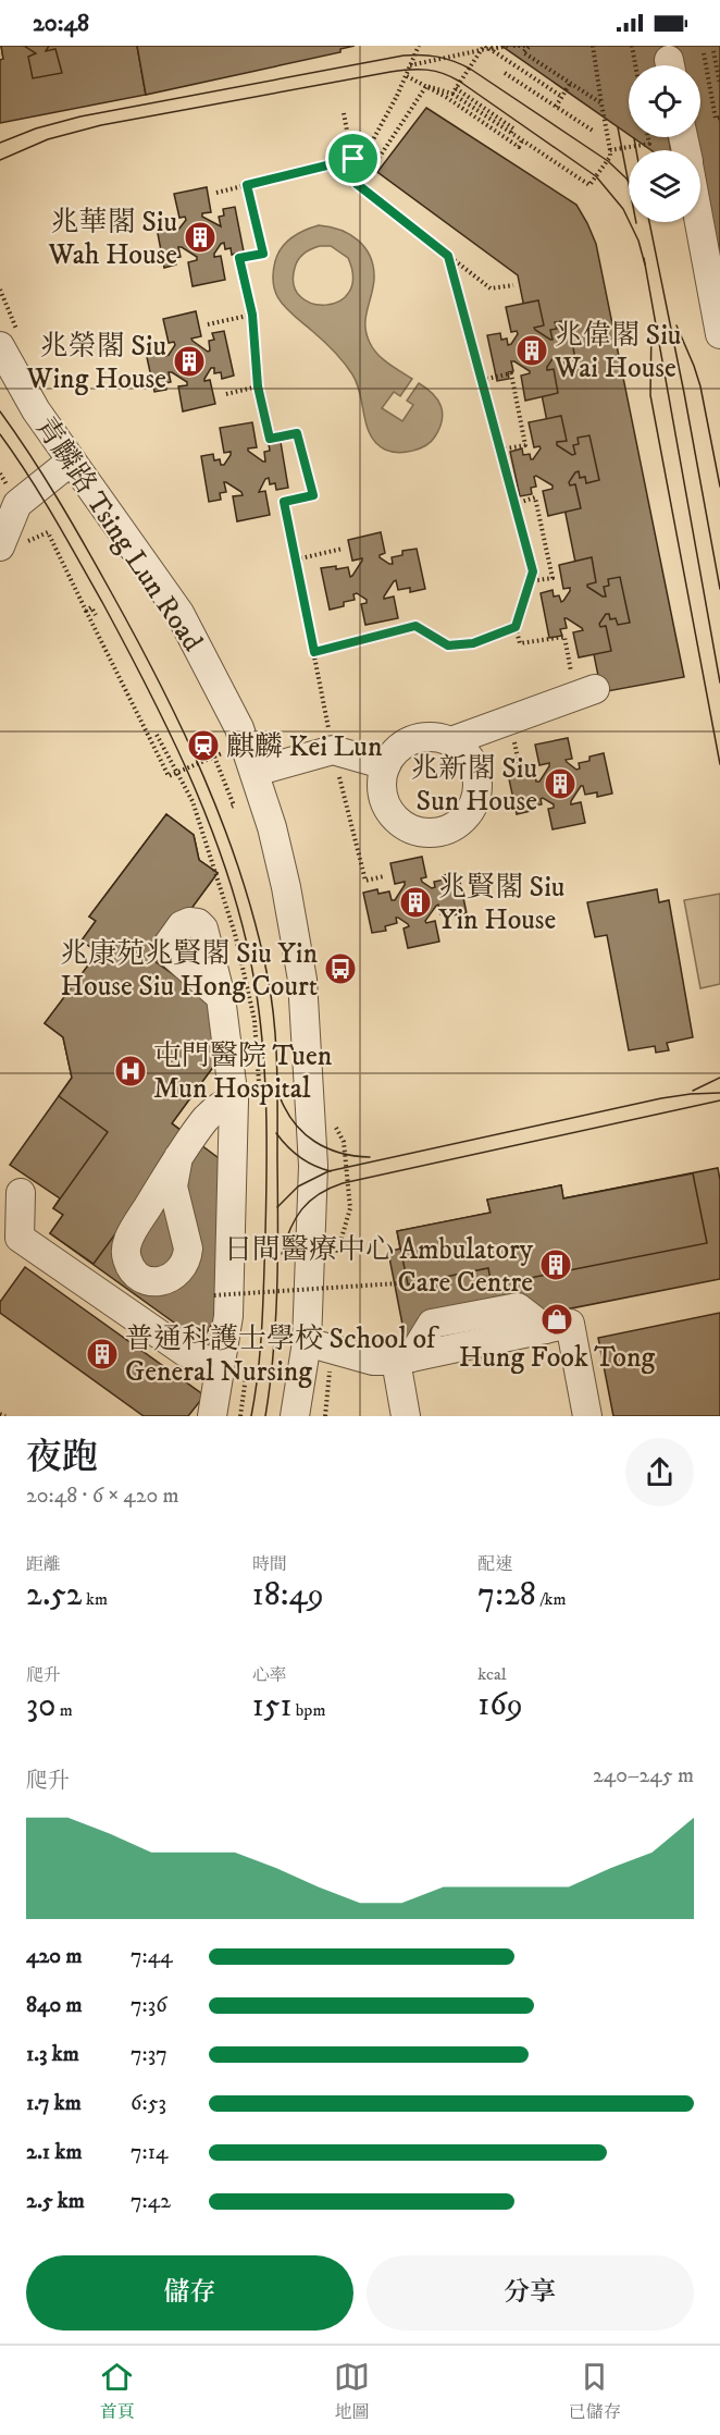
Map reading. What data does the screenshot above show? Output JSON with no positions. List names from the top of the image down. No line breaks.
{"streets":{"street":["青麟路 Tsing Lun Road"]},"places":{"building":["兆華閣 Siu Wah House","兆偉閣 Siu Wai House","兆榮閣 Siu Wing House","兆新閣 Siu Sun House","兆賢閣 Siu Yin House","日間醫療中心 Ambulatory Care Centre","普通科護士學校 School of General Nursing"],"station":["麒麟 Kei Lun"],"bus stop":["兆康苑兆賢閣 Siu Yin House Siu Hong Court"],"hospital":["屯門醫院 Tuen Mun Hospital"],"shop":["Hung Fook Tong"]},"page":{"status":"20:48","heading":["夜跑","20:48 · 6 × 420 m"],"stats":[["距離","2.52 km"],["時間","18:49"],["配速","7:28 /km"],["爬升","30 m"],["心率","151 bpm"],["kcal","169"]],"chart":["爬升","240–245 m"],"list":[{"name":"420 m","note":"7:44"},{"name":"840 m","note":"7:36"},{"name":"1.3 km","note":"7:37"},{"name":"1.7 km","note":"6:53"},{"name":"2.1 km","note":"7:14"},{"name":"2.5 km","note":"7:42"}],"buttons":["儲存","分享"],"tabs":["首頁","地圖","已儲存"]}}
